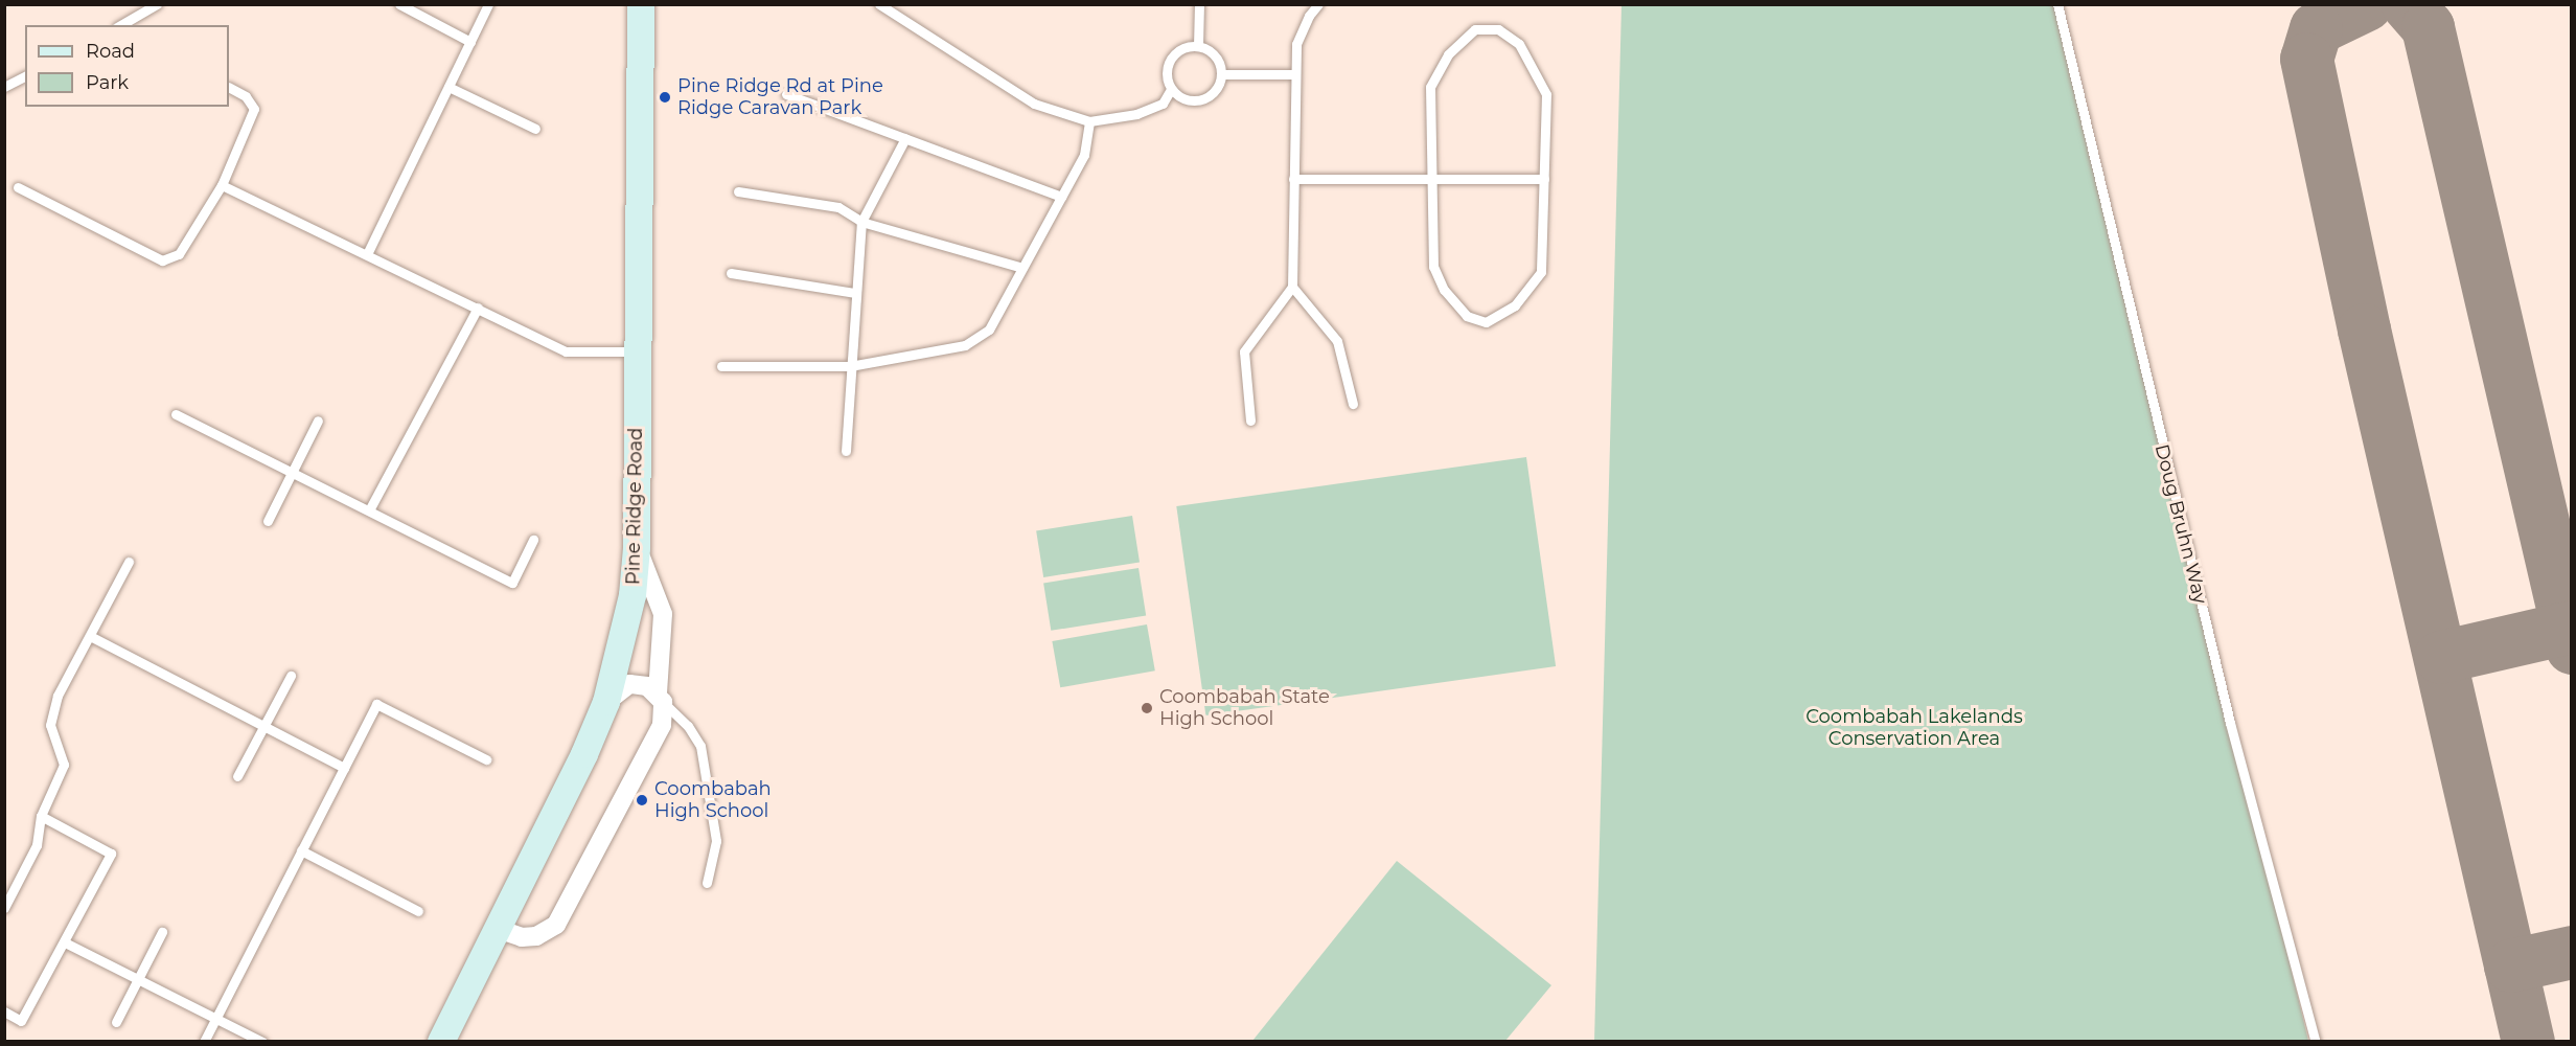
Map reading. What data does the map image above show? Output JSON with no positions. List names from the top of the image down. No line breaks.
{"streets":{"street":["Pine Ridge Road"],"lane":["Doug Bruhn Way"]},"parks":["Coombabah Lakelands Conservation Area"],"places":["Pine Ridge Rd at Pine Ridge Caravan Park","Coombabah State High School","Coombabah High School"],"legend":["Road","Park"]}
